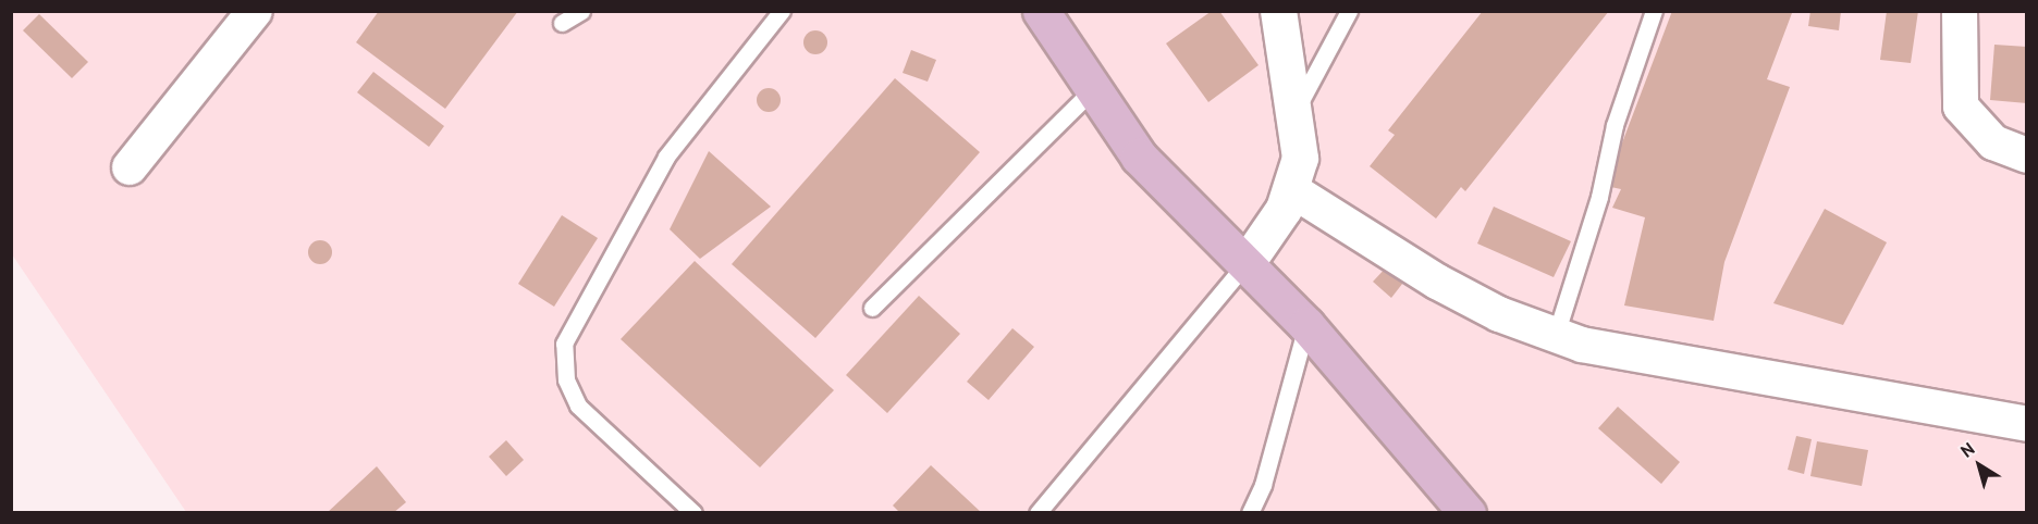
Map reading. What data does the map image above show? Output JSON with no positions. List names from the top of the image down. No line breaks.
{"north":"top left"}
